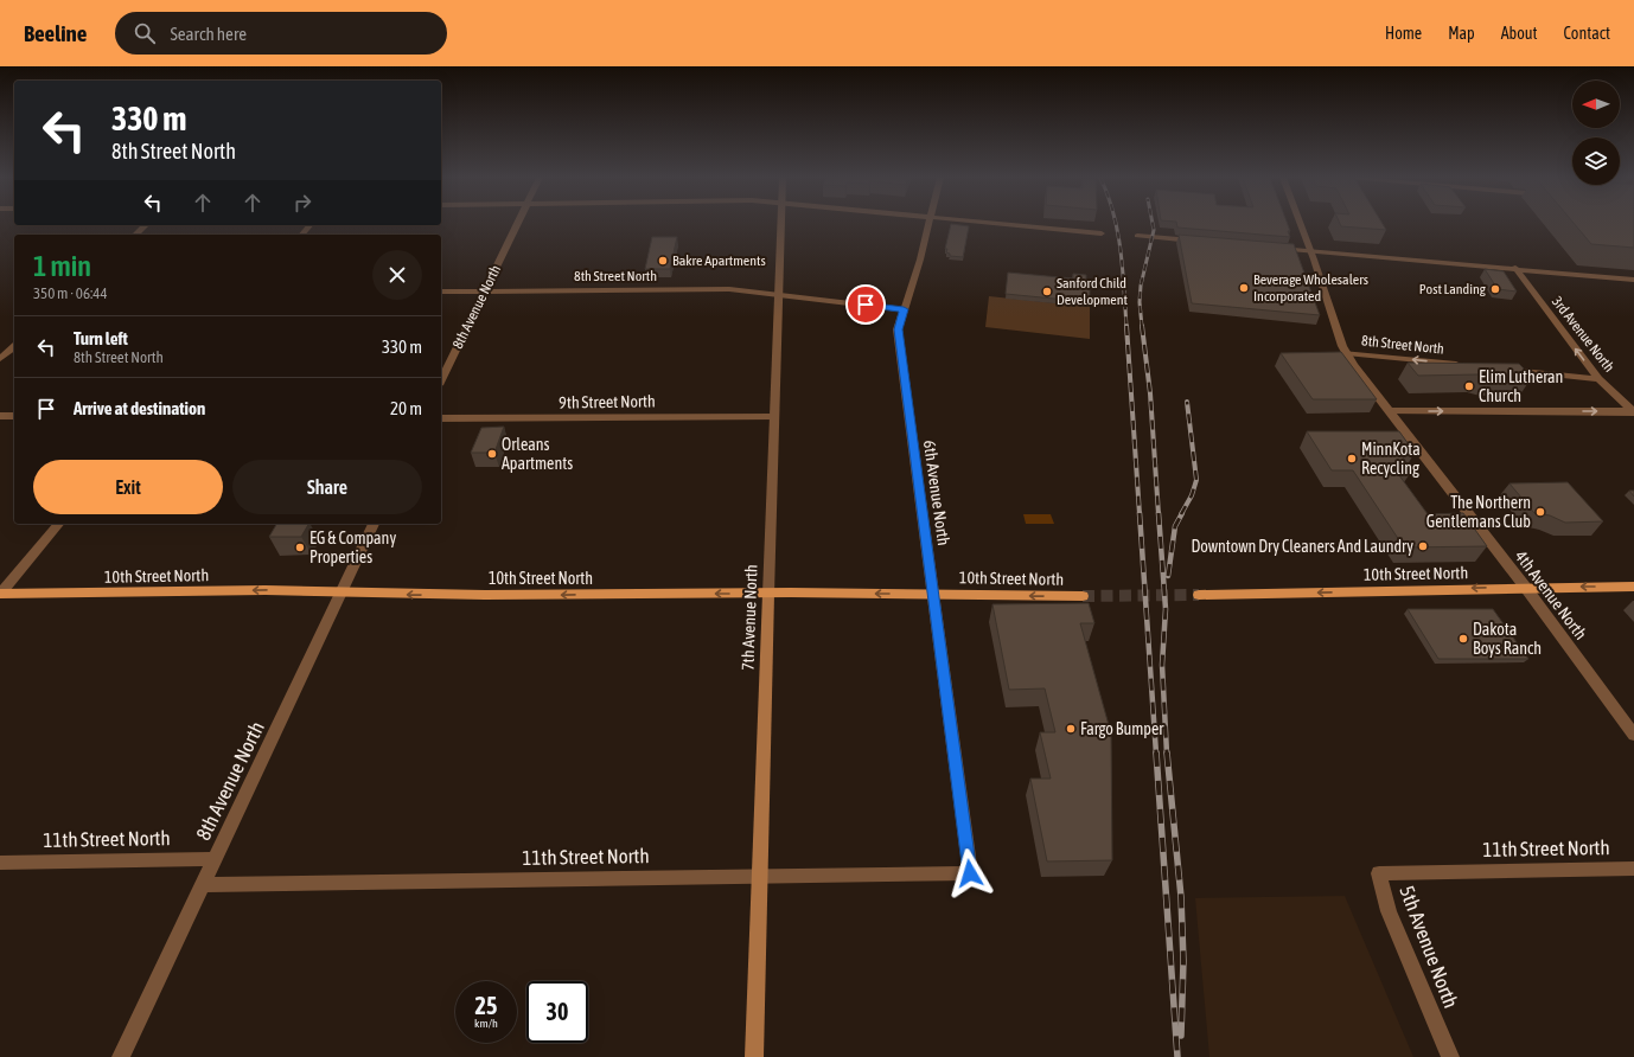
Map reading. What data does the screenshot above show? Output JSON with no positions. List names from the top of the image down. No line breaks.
{"streets":{"main road":["10th Street North","7th Avenue North"],"street":["8th Street North","8th Avenue North","3rd Avenue North","9th Street North","6th Avenue North","4th Avenue North","11th Street North","5th Avenue North"]},"crossings":[["8th Street North","8th Avenue North"],["8th Street North","6th Avenue North"],["8th Street North","4th Avenue North"],["8th Street North","7th Avenue North"],["8th Avenue North","10th Street North"],["8th Avenue North","11th Street North"],["9th Street North","7th Avenue North"],["6th Avenue North","10th Street North"],["6th Avenue North","11th Street North"],["10th Street North","4th Avenue North"],["10th Street North","7th Avenue North"],["7th Avenue North","11th Street North"],["11th Street North","5th Avenue North"]],"one_way":["3rd Avenue North","10th Street North"],"places":["Bakre Apartments","Beverage Wholesalers Incorporated","Post Landing","Sanford Child Development","Elim Lutheran Church","Orleans Apartments","MinnKota Recycling","The Northern Gentlemans Club","Downtown Dry Cleaners And Laundry","EG & Company Properties","Dakota Boys Ranch","Fargo Bumper"],"north":"left","page":{"header":"Beeline","search":"Search here","nav":["Home","Map","About","Contact"],"turn":["330 m","8th Street North"],"heading":["1 min","350 m · 06:44"],"list":[{"name":"Turn left","note":"8th Street North","value":"330 m"},{"name":"Arrive at destination","value":"20 m"}],"buttons":["Exit","Share"],"speed":"25 km/h","limit":"30"}}
